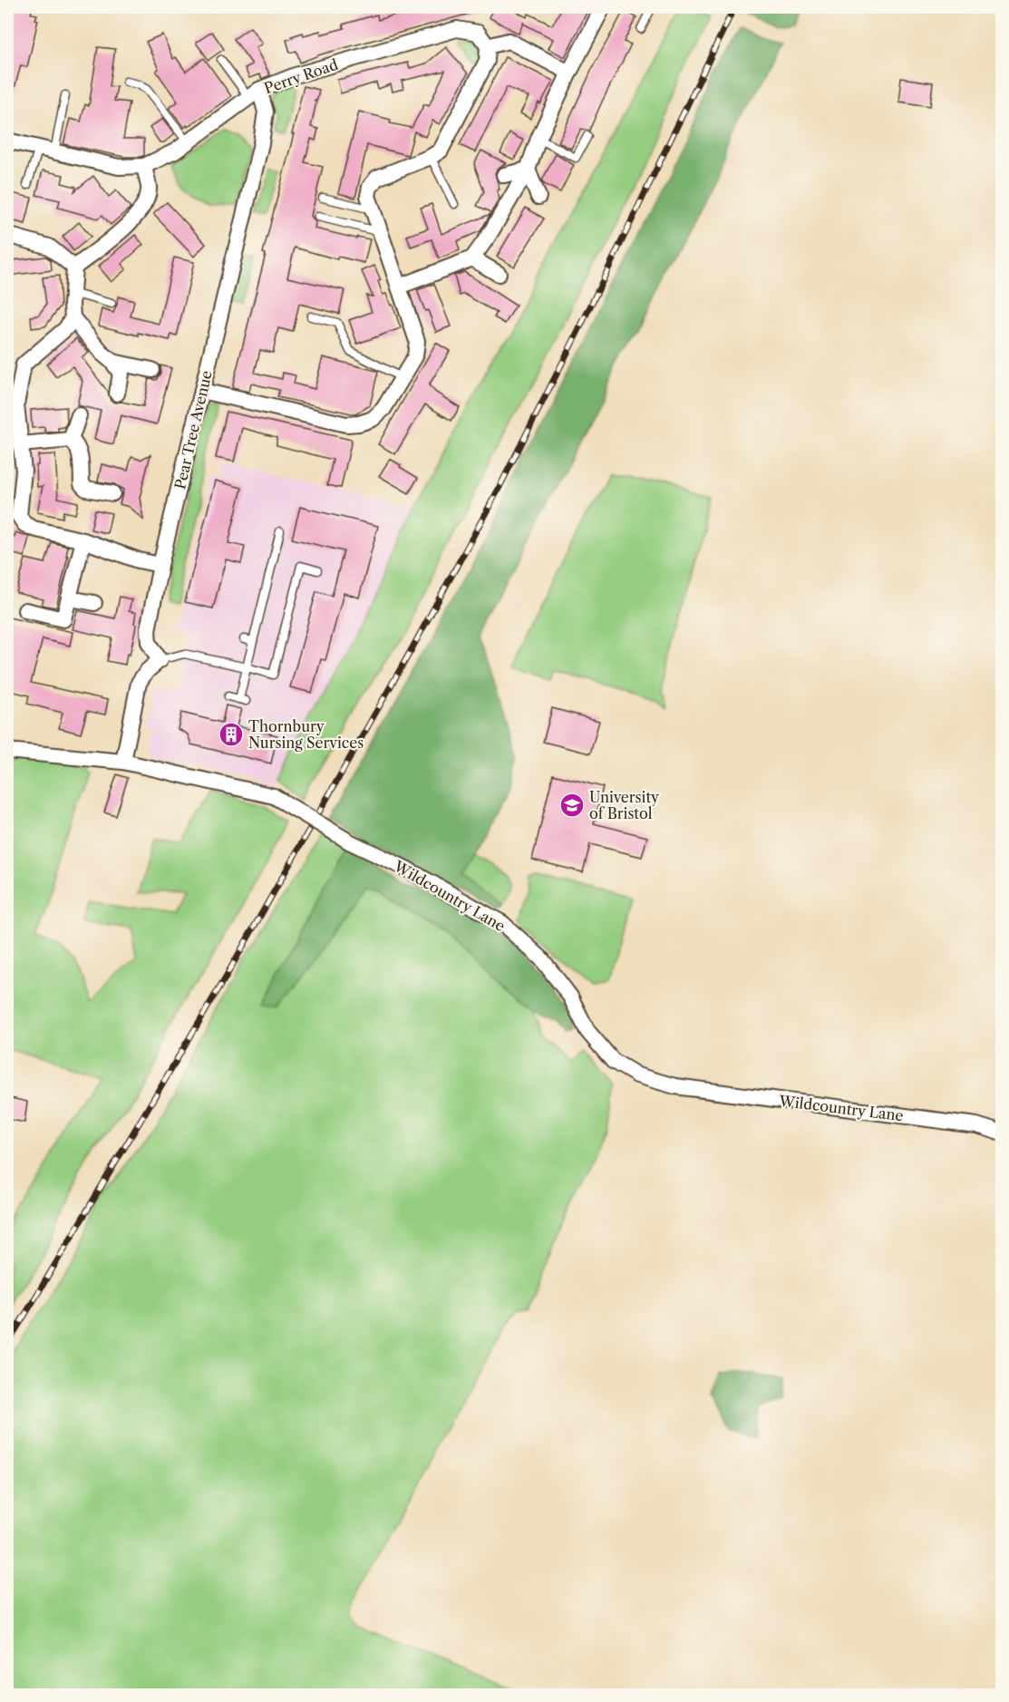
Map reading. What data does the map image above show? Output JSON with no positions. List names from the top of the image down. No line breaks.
{"streets":{"street":["Perry Road","Pear Tree Avenue","Wildcountry Lane"]},"crossings":[["Perry Road","Pear Tree Avenue"]],"places":{"building":["Thornbury Nursing Services"],"school or university":["University of Bristol"]}}
